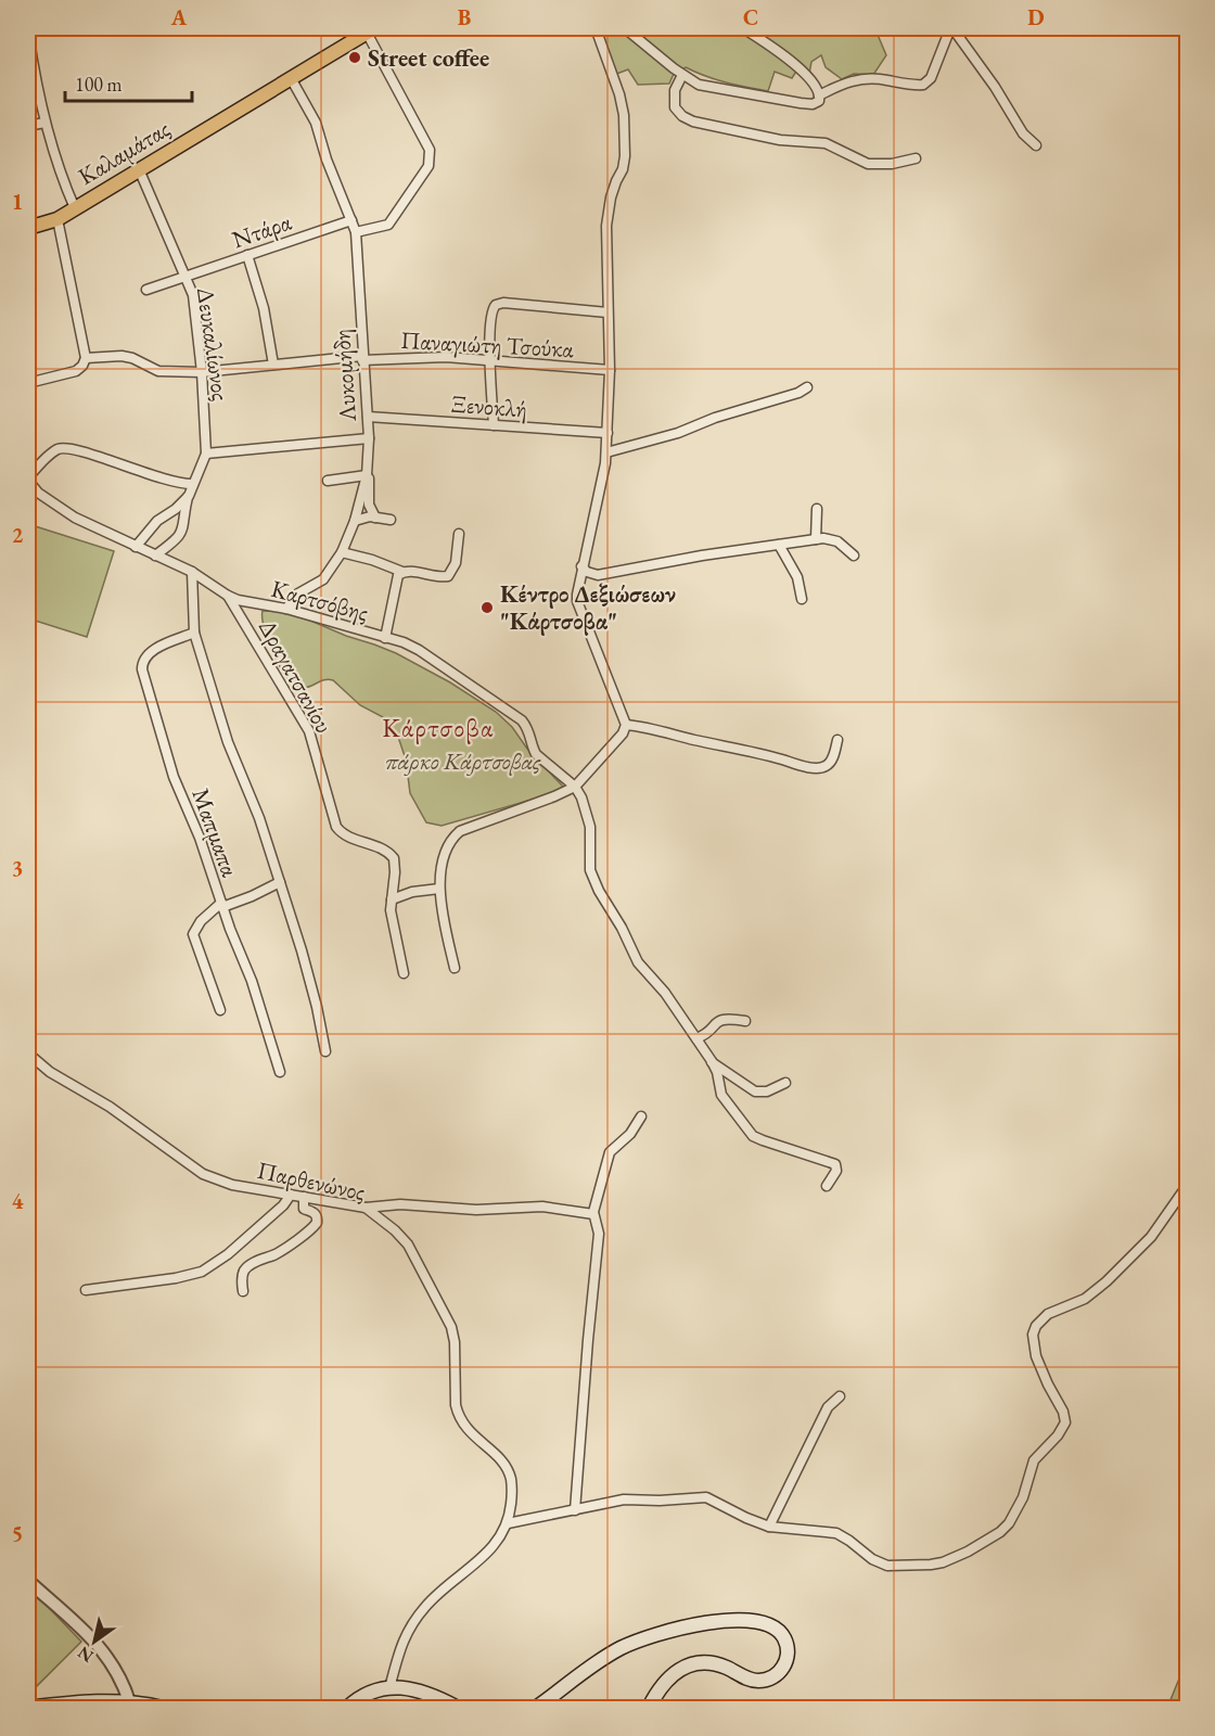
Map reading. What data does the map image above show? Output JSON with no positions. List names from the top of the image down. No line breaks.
{"streets":{"main road":["Καλαμάτας"],"street":["Ντάρα","Δευκαλίωνος","Παναγιώτη Τσούκα","Λυκομήδη","Ξενοκλή","Καρτσόβης","Δραγατσανίου","Μαπμαπα","Παρθενώνος"]},"crossings":[["Καλαμάτας","Δευκαλίωνος"],["Καλαμάτας","Λυκομήδη"],["Ντάρα","Δευκαλίωνος"],["Ντάρα","Λυκομήδη"],["Δευκαλίωνος","Παναγιώτη Τσούκα"],["Παναγιώτη Τσούκα","Λυκομήδη"],["Λυκομήδη","Ξενοκλή"],["Καρτσόβης","Δραγατσανίου"]],"districts":["Κάρτσοβα"],"parks":["πάρκο Κάρτσοβας"],"places":["Street coffee","Κέντρο Δεξιώσεων \"Κάρτσοβα\""],"scale_bar":"100 m","north":"bottom left","grid":{"columns":["A","B","C","D"],"rows":["1","2","3","4","5"]}}
